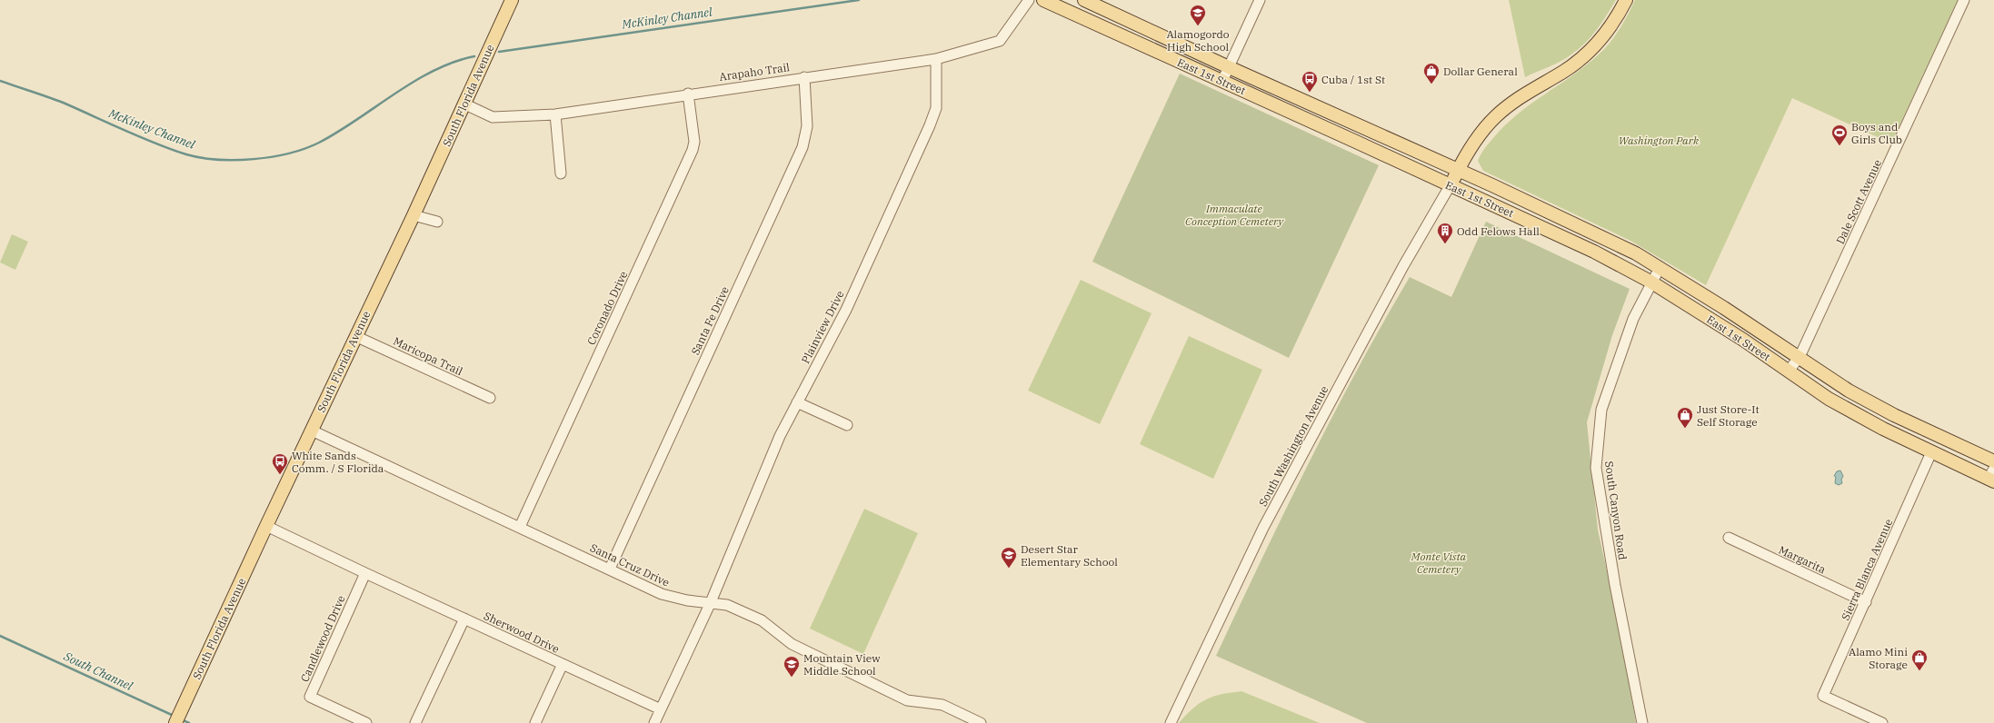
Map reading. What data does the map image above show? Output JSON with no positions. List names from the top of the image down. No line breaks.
{"streets":{"main road":["East 1st Street","South Florida Avenue"],"street":["Arapaho Trail","Dale Scott Avenue","Coronado Drive","Santa Fe Drive","Plainview Drive","Maricopa Trail","South Washington Avenue","South Canyon Road","Margarita","Santa Cruz Drive","Sierra Blanca Avenue","Sherwood Drive","Candlewood Drive"]},"crossings":[["Arapaho Trail","South Florida Avenue"],["Arapaho Trail","Coronado Drive"],["Arapaho Trail","Santa Fe Drive"],["Arapaho Trail","Plainview Drive"],["East 1st Street","Dale Scott Avenue"],["East 1st Street","South Washington Avenue"],["East 1st Street","South Canyon Road"],["East 1st Street","Sierra Blanca Avenue"],["South Florida Avenue","Maricopa Trail"],["South Florida Avenue","Santa Cruz Drive"],["South Florida Avenue","Sherwood Drive"],["Coronado Drive","Santa Cruz Drive"],["Santa Fe Drive","Santa Cruz Drive"],["Plainview Drive","Santa Cruz Drive"],["Margarita","Sierra Blanca Avenue"],["Sherwood Drive","Candlewood Drive"]],"water":["McKinley Channel","South Channel"],"parks":["Washington Park","Immaculate Conception Cemetery","Monte Vista Cemetery"],"places":{"school or university":["Alamogordo High School","Desert Star Elementary School","Mountain View Middle School"],"shop":["Dollar General","Just Store-It Self Storage","Alamo Mini Storage"],"bus stop":["Cuba / 1st St","White Sands Comm. / S Florida"],"sports":["Boys and Girls Club"],"building":["Odd Felows Hall"]}}
